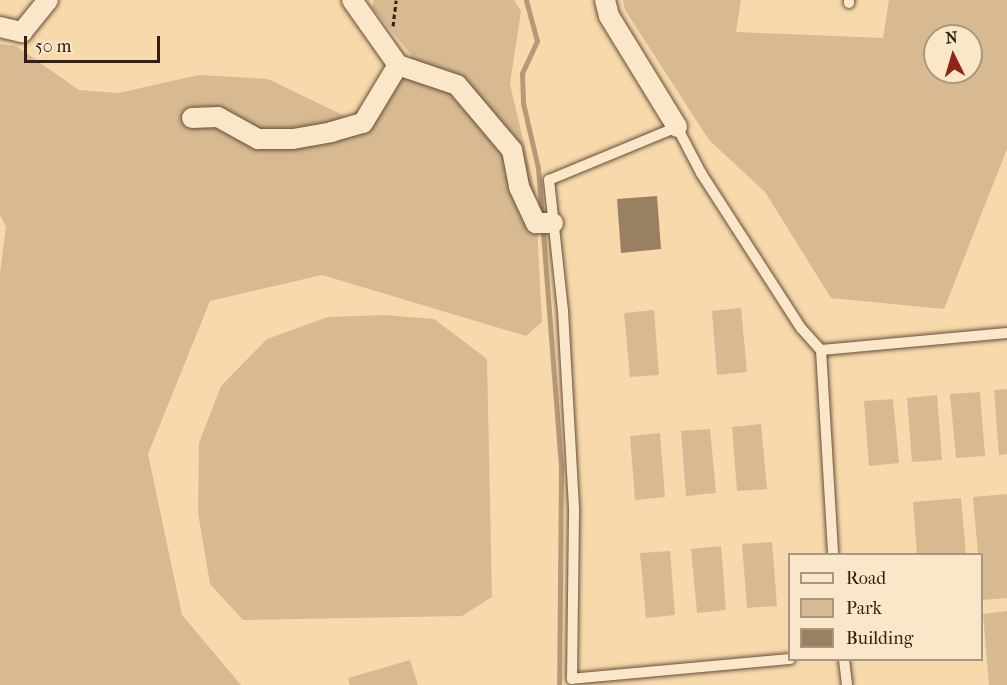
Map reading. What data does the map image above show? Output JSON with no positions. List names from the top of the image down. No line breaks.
{"legend":["Road","Park","Building"],"scale_bar":"50 m","north":"top"}
